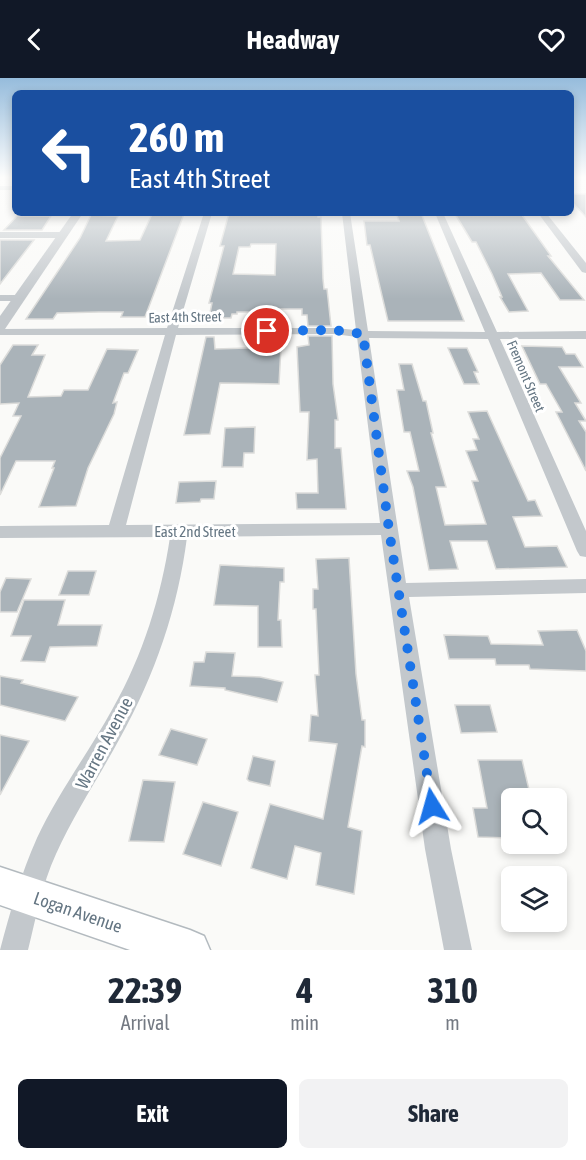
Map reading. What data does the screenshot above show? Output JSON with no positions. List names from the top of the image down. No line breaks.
{"streets":{"main road":["Logan Avenue"],"street":["East 4th Street","Fremont Street","East 2nd Street","Warren Avenue"]},"crossings":[["East 4th Street","Fremont Street"],["East 2nd Street","Warren Avenue"],["Warren Avenue","Logan Avenue"]],"page":{"header":"Headway","turn":["260 m","East 4th Street"],"eta":["22:39","Arrival","4","min","310","m"],"buttons":["Exit","Share"]}}
